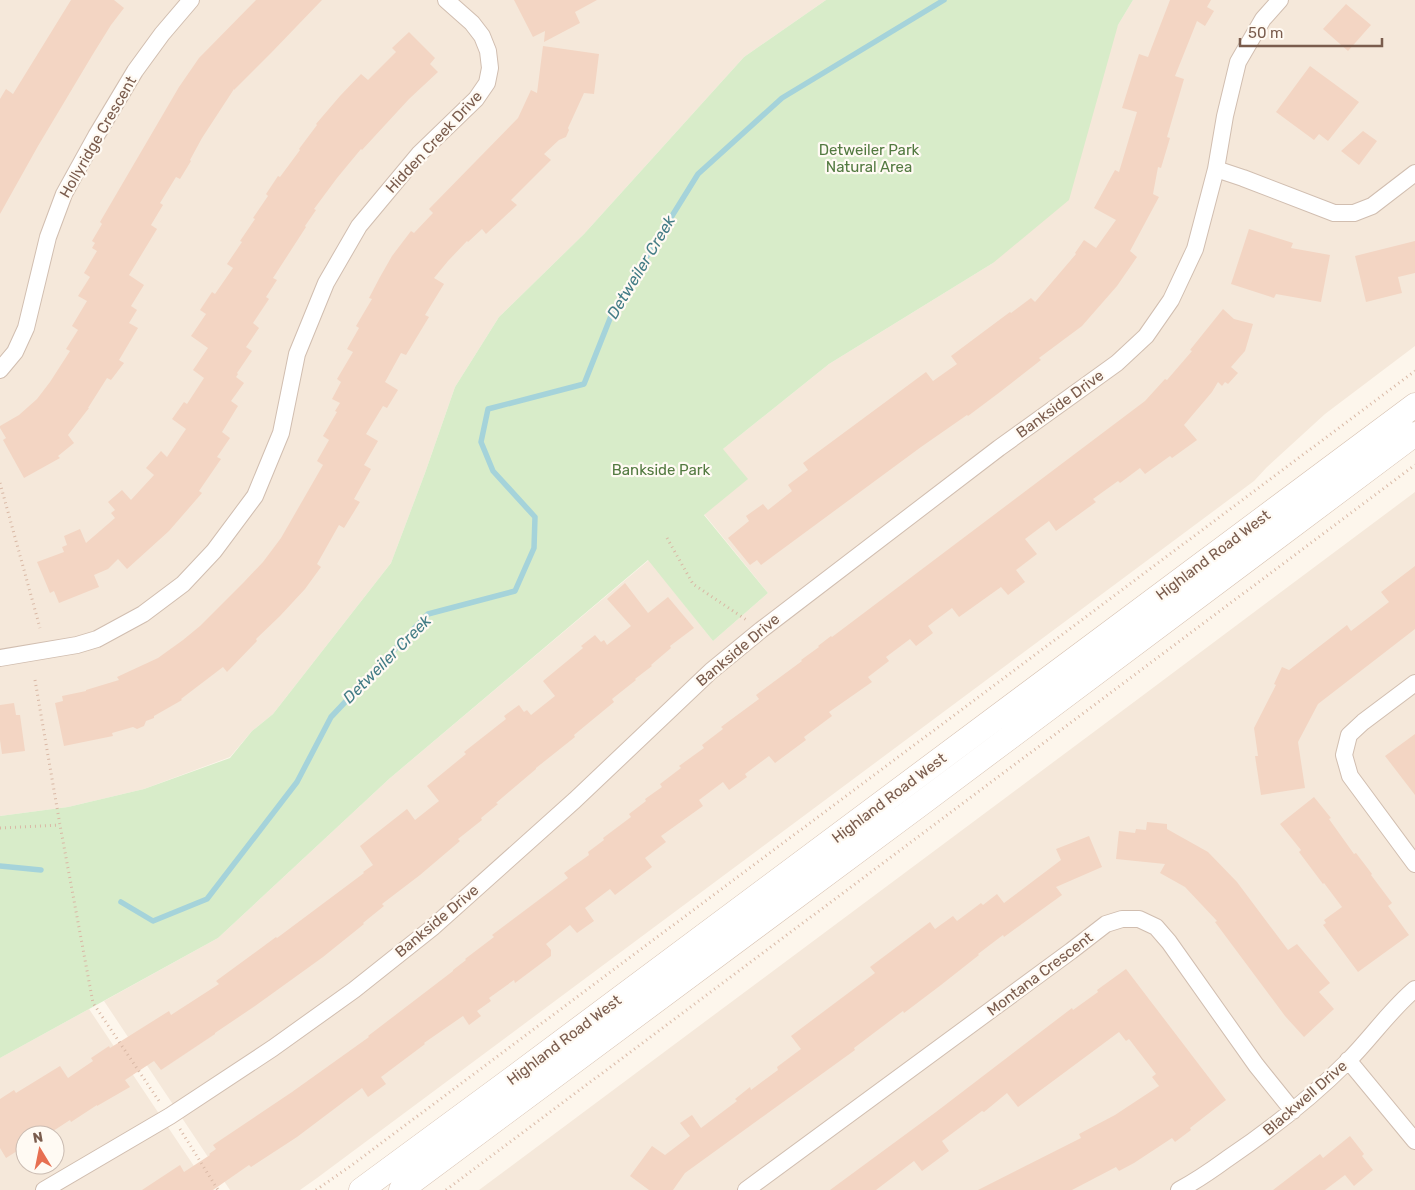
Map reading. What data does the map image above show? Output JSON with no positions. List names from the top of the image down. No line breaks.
{"streets":{"main road":["Highland Road West"],"street":["Hollyridge Crescent","Hidden Creek Drive","Bankside Drive","Montana Crescent","Blackwell Drive"]},"crossings":[["Montana Crescent","Blackwell Drive"]],"water":["Detweiler Creek"],"parks":["Detweiler Park Natural Area","Bankside Park"],"scale_bar":"50 m","north":"top"}
